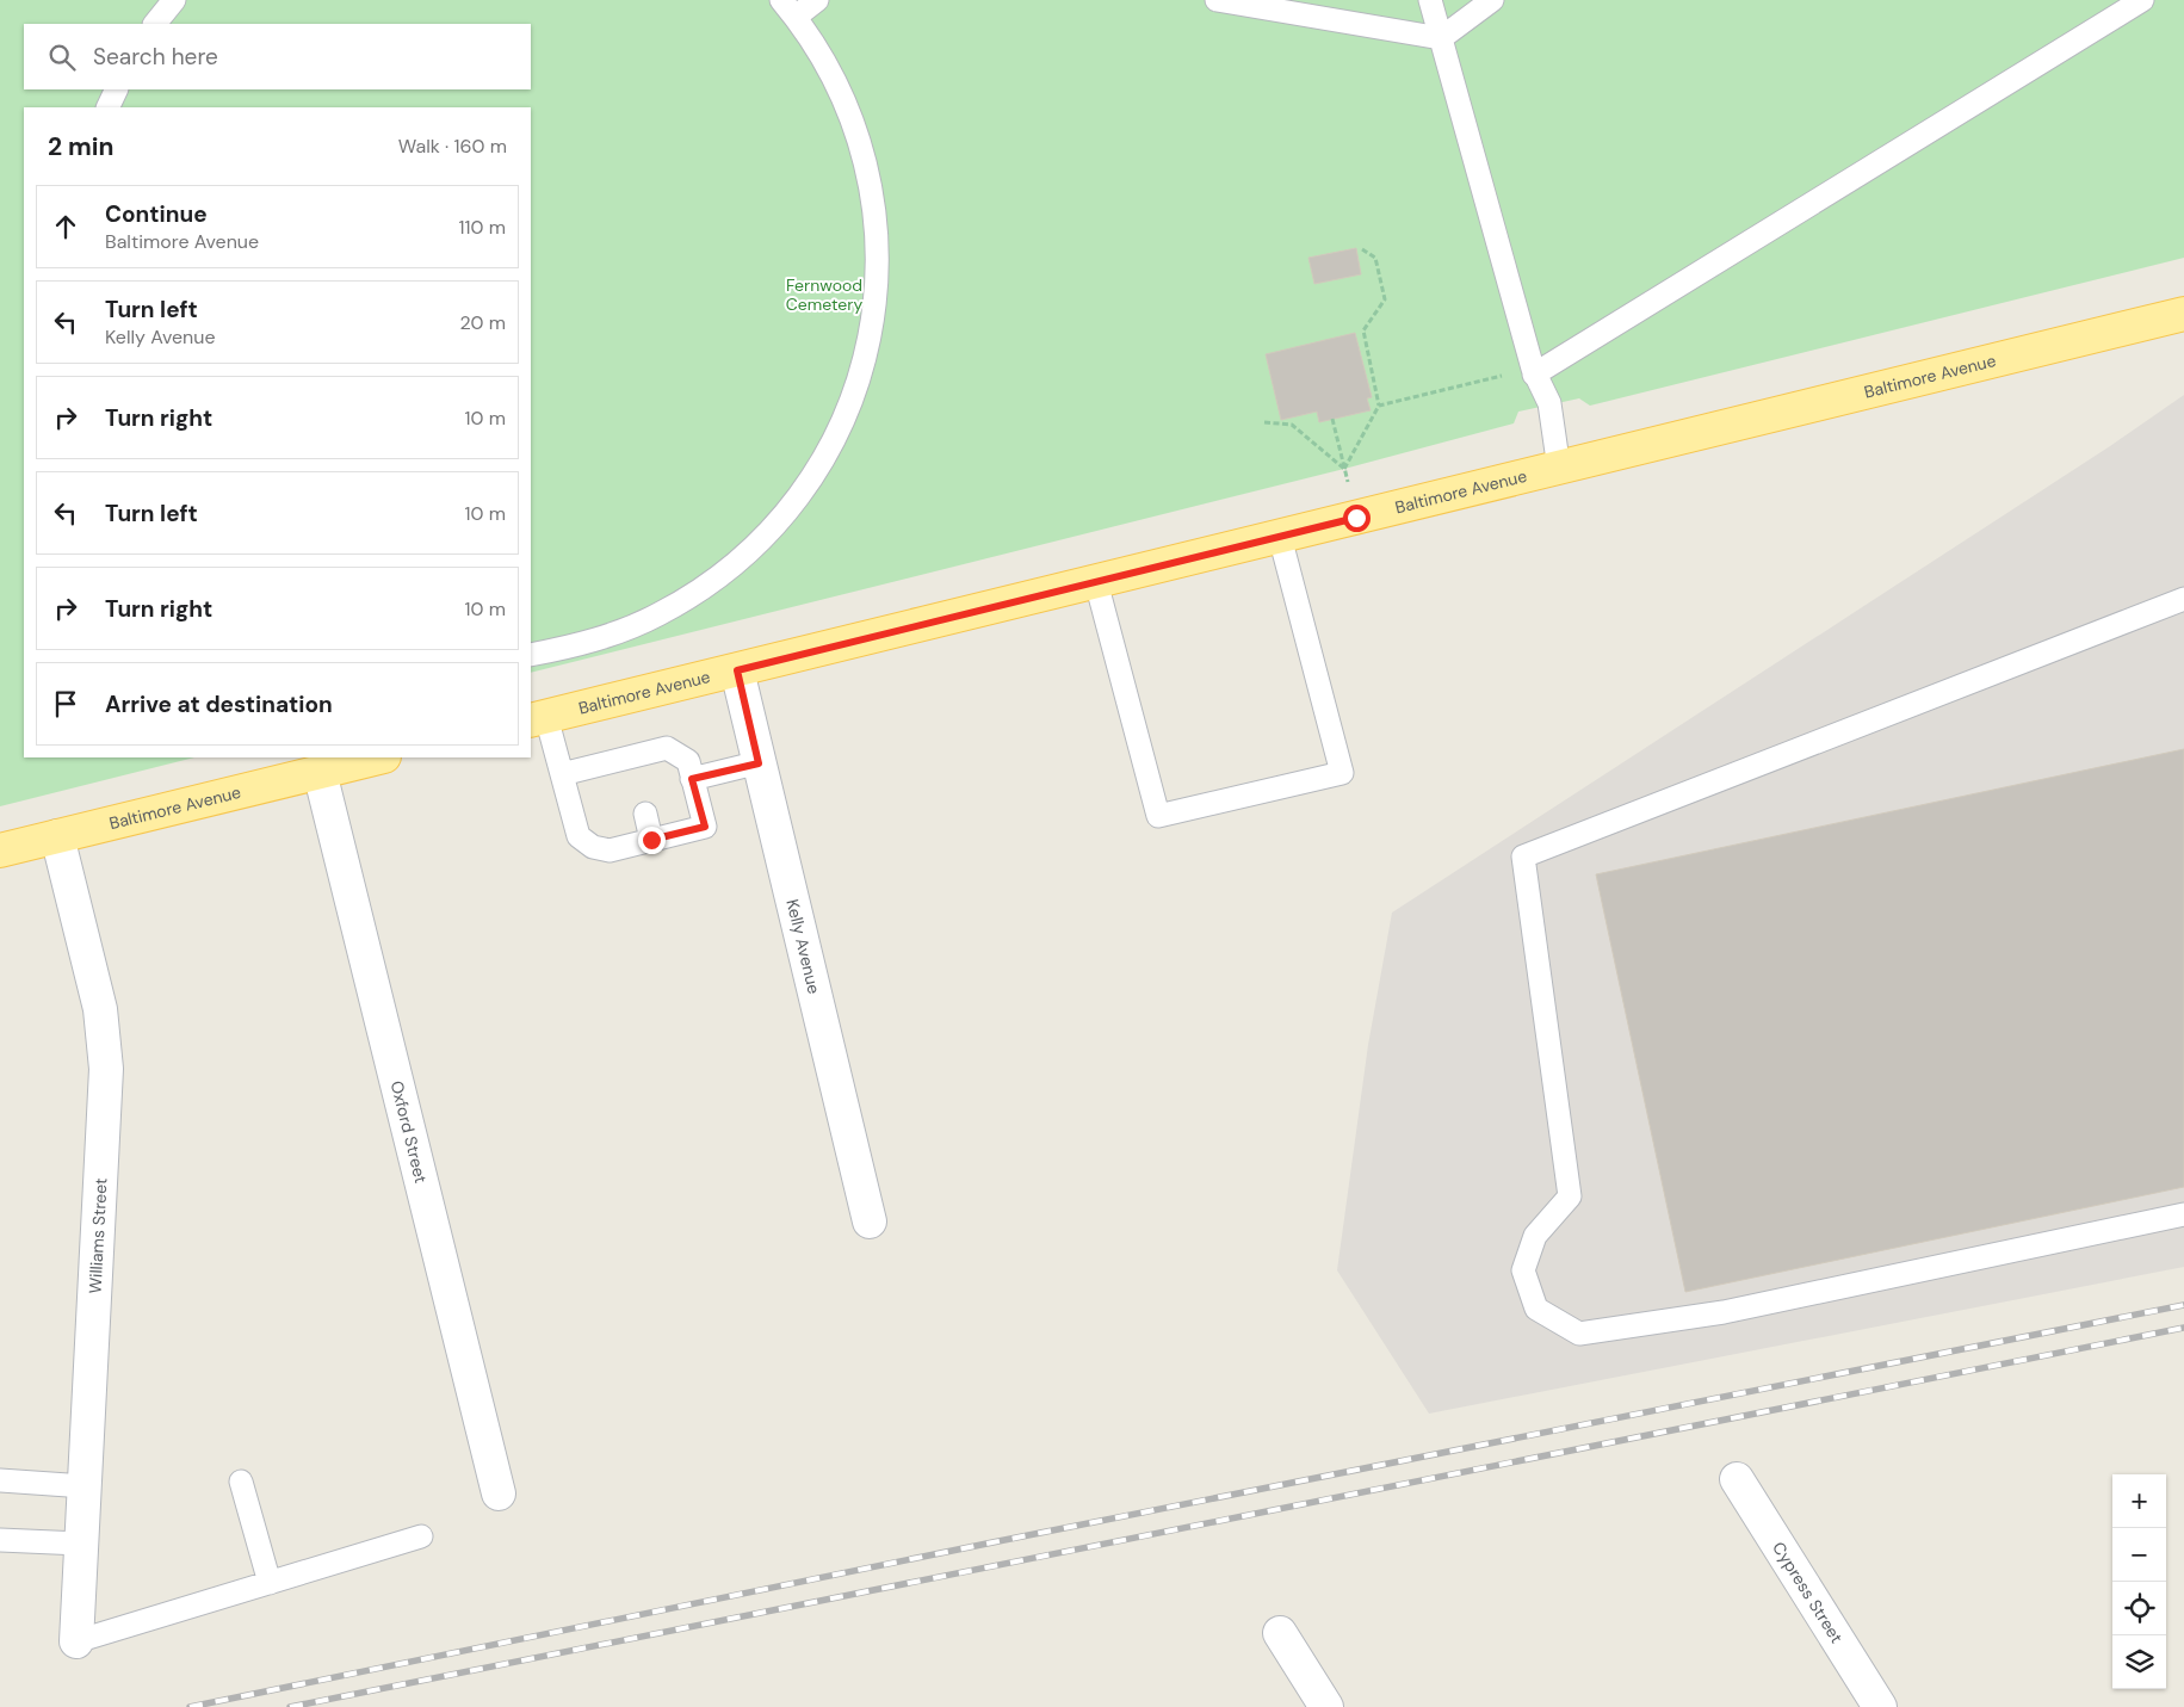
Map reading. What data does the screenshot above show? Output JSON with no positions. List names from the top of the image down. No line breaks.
{"streets":{"main road":["Baltimore Avenue"],"street":["Kelly Avenue","Oxford Street","Williams Street","Cypress Street"]},"crossings":[["Baltimore Avenue","Kelly Avenue"],["Baltimore Avenue","Oxford Street"],["Baltimore Avenue","Williams Street"]],"parks":["Fernwood Cemetery"],"page":{"search":"Search here","heading":["2 min","Walk · 160 m"],"list":[["Continue","Baltimore Avenue","110 m"],["Turn left","Kelly Avenue","20 m"],["Turn right","10 m"],["Turn left","10 m"],["Turn right","10 m"],"Arrive at destination"],"map_buttons":["+","−"]}}
